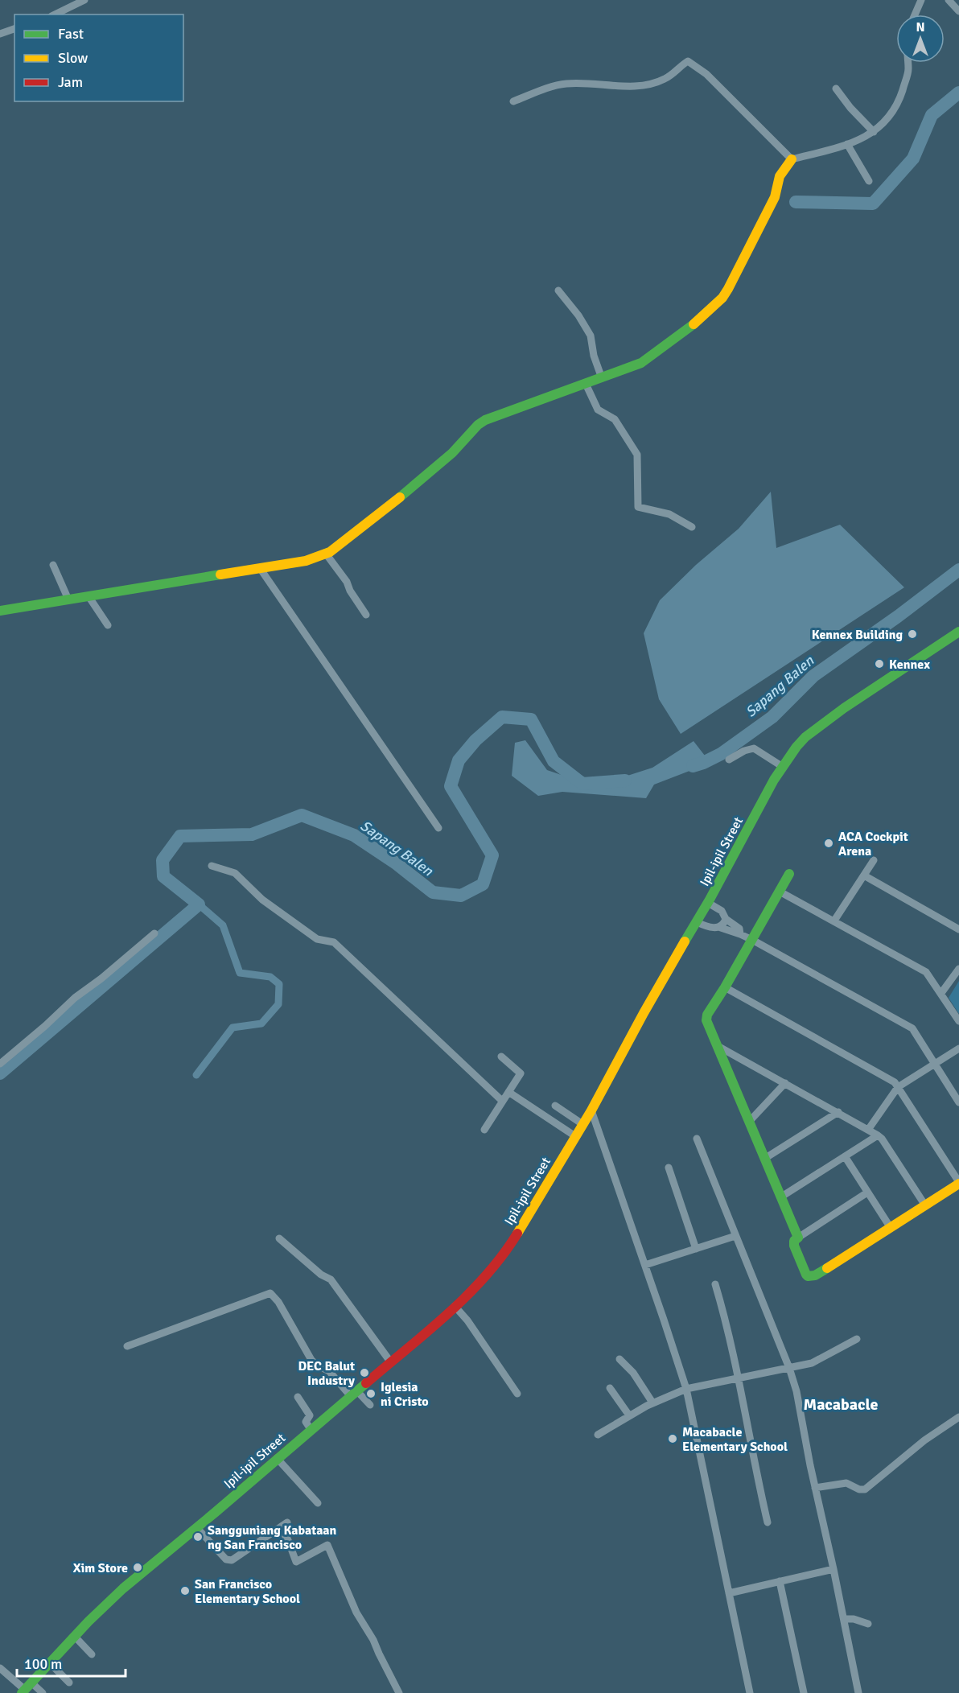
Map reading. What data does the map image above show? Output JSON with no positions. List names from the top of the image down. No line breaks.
{"streets":{"street":["Ipil-ipil Street"]},"districts":["Macabacle"],"water":["Sapang Balen"],"places":["Kennex Building","Kennex","ACA Cockpit Arena","DEC Balut Industry","Iglesia ni Cristo","Macabacle Elementary School","Sangguniang Kabataan ng San Francisco","Xim Store","San Francisco Elementary School"],"legend":["Fast","Slow","Jam"],"scale_bar":"100 m","north":"top"}
